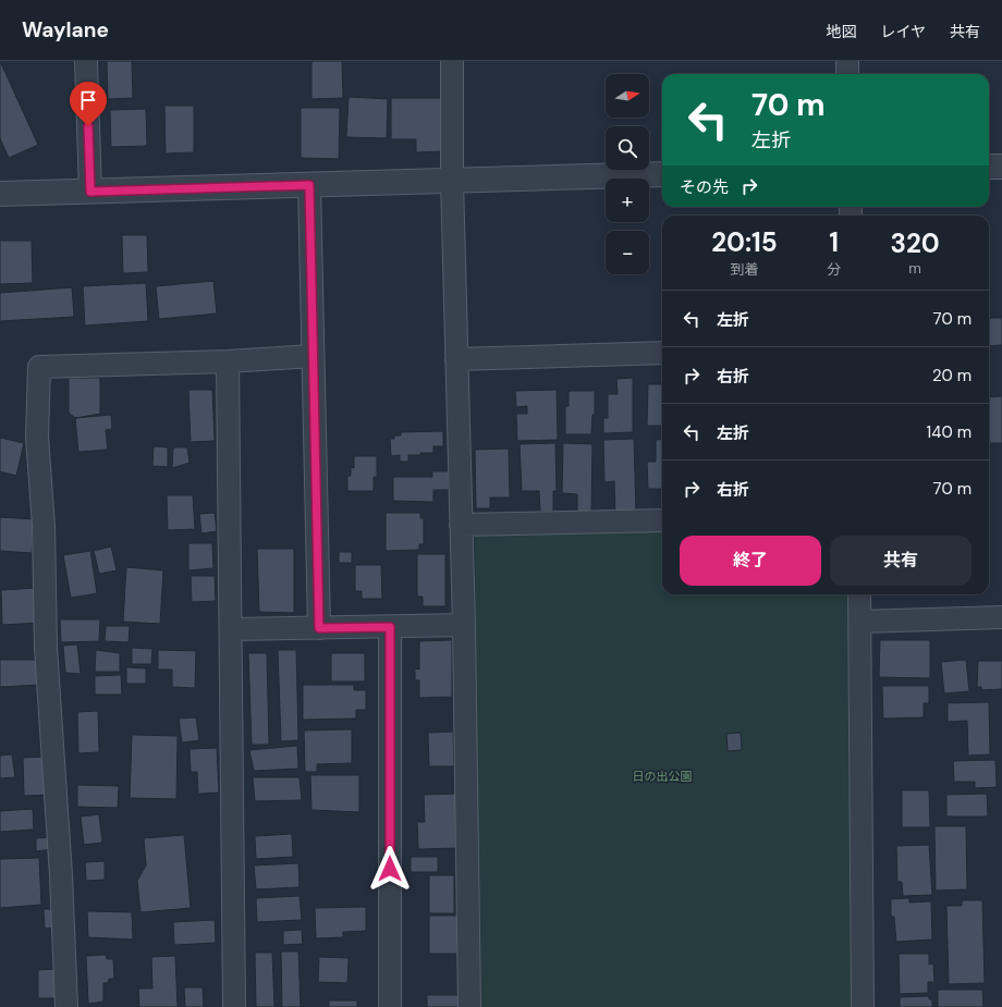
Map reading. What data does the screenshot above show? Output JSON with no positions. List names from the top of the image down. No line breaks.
{"parks":["日の出公園"],"north":"right","page":{"header":"Waylane","nav":["地図","レイヤ","共有"],"map_buttons":["+","−"],"turn":["70 m","左折"],"then":"その先","eta":["20:15","到着","1","分","320","m"],"list":[{"name":"左折","value":"70 m"},{"name":"右折","value":"20 m"},{"name":"左折","value":"140 m"},{"name":"右折","value":"70 m"}],"buttons":["終了","共有"]}}
